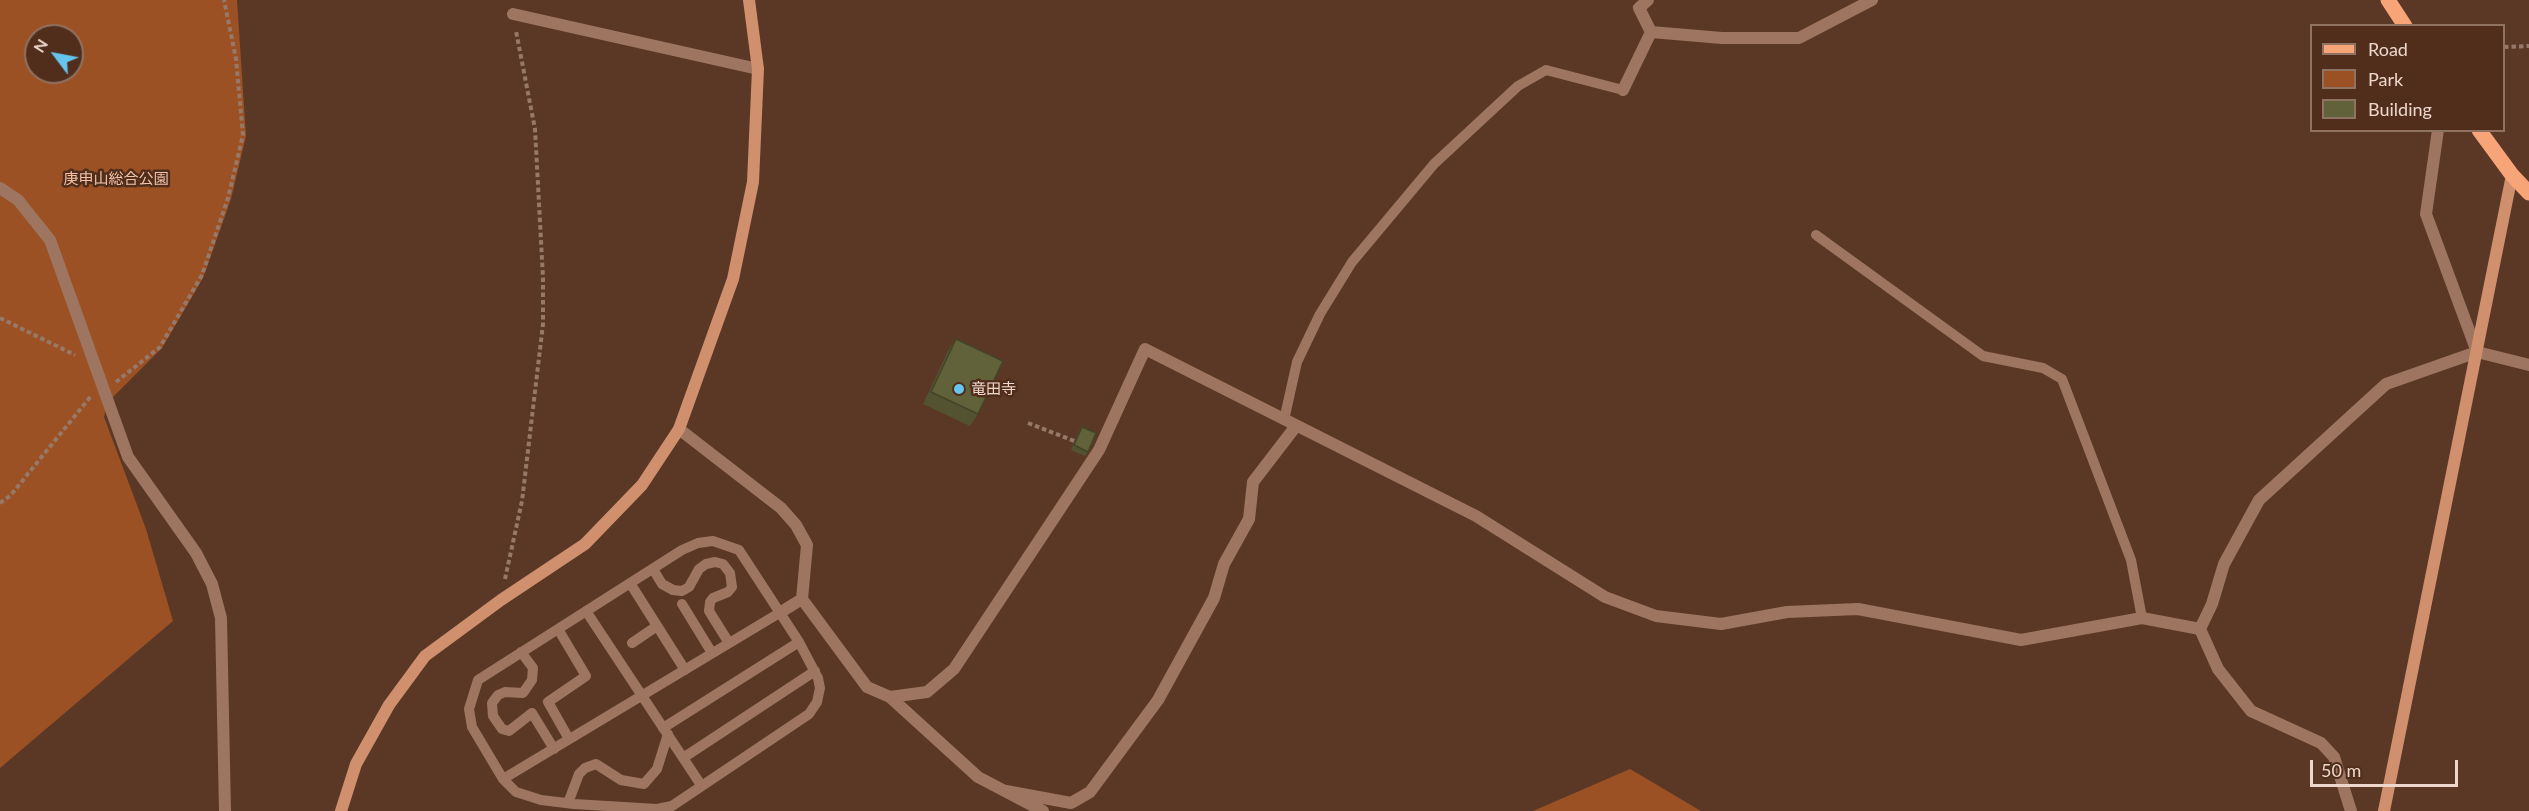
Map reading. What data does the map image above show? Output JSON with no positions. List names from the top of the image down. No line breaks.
{"parks":["庚申山総合公園"],"places":["竜田寺"],"legend":["Road","Park","Building"],"scale_bar":"50 m","north":"top left"}
